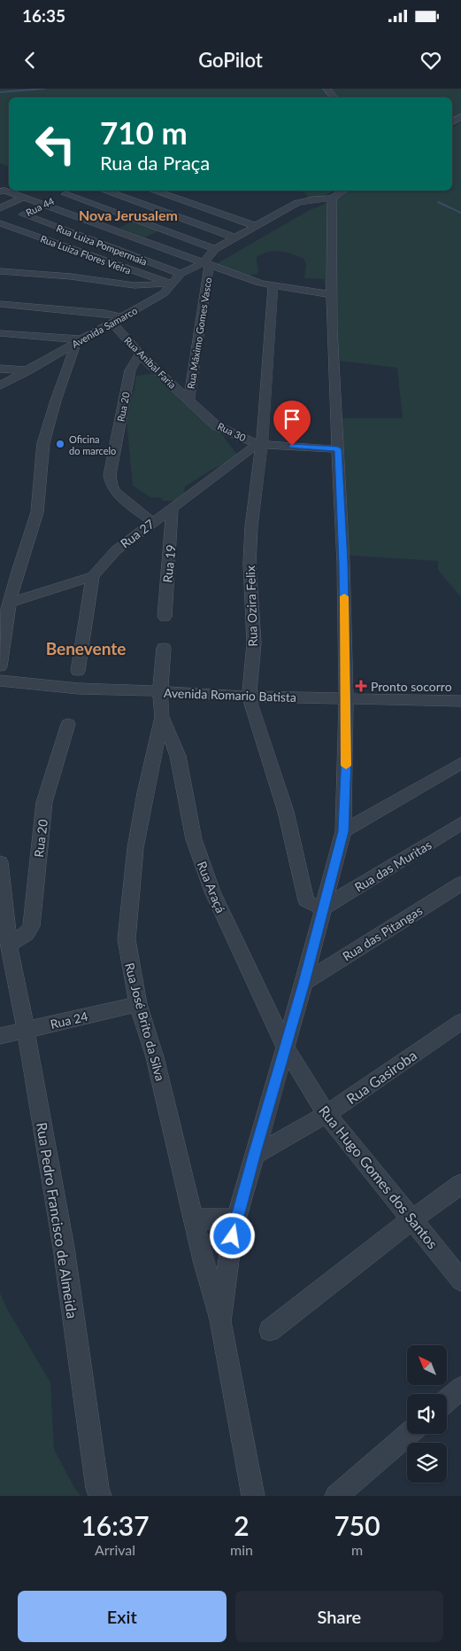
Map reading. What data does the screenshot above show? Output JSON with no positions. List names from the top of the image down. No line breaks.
{"streets":{"street":["Rua 44","Rua Luiza Pompermaia","Rua Luiza Flores Vieira","Avenida Samarco","Rua Máximo Gomes Vasco","Rua Anibal Faria","Rua 20","Rua 30","Rua 27","Rua 19","Rua Ozira Felix","Avenida Romario Batista","Rua das Muritas","Rua Araçá","Rua das Pitangas","Rua 24","Rua José Brito da Silva","Rua Gasiroba","Rua Hugo Gomes dos Santos","Rua Pedro Francisco de Almeida"]},"crossings":[["Rua 44","Rua Luiza Pompermaia"],["Rua 44","Rua Luiza Flores Vieira"],["Rua Luiza Pompermaia","Avenida Samarco"],["Rua Luiza Flores Vieira","Avenida Samarco"],["Avenida Samarco","Rua Máximo Gomes Vasco"],["Avenida Samarco","Rua Anibal Faria"],["Rua Máximo Gomes Vasco","Rua Anibal Faria"],["Rua Máximo Gomes Vasco","Rua 30"],["Rua Anibal Faria","Rua 20"],["Rua Anibal Faria","Rua 30"],["Rua 20","Rua 27"],["Rua 20","Rua Pedro Francisco de Almeida"],["Rua 30","Rua 27"],["Rua 30","Rua Ozira Felix"],["Rua 27","Rua 19"],["Rua 27","Rua Ozira Felix"],["Rua Ozira Felix","Avenida Romario Batista"],["Rua Ozira Felix","Rua das Muritas"],["Avenida Romario Batista","Rua José Brito da Silva"],["Rua Araçá","Rua José Brito da Silva"],["Rua Araçá","Rua Hugo Gomes dos Santos"],["Rua 24","Rua José Brito da Silva"],["Rua 24","Rua Pedro Francisco de Almeida"],["Rua Gasiroba","Rua Hugo Gomes dos Santos"]],"districts":["Nova Jerusalem","Benevente"],"places":{"other":["Oficina do marcelo"],"health":["Pronto socorro"]},"north":"top left","page":{"status":"16:35","header":"GoPilot","turn":["710 m","Rua da Praça"],"eta":["16:37","Arrival","2","min","750","m"],"buttons":["Exit","Share"]}}
